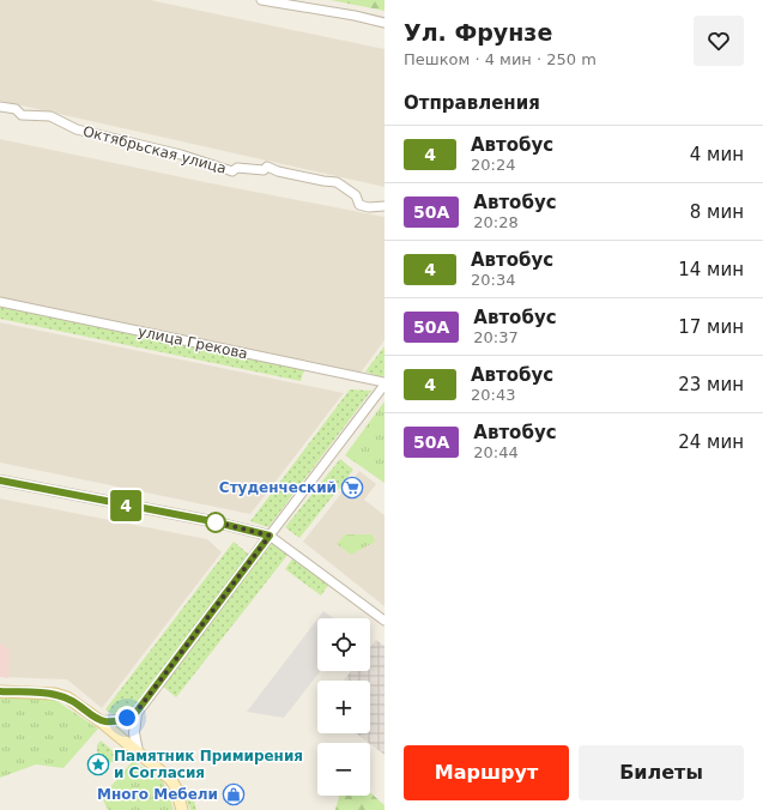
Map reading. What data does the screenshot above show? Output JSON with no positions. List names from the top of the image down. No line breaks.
{"streets":{"street":["Октябрьская улица","улица Грекова"]},"places":{"supermarket":["Студенческий"],"place":["Памятник Примирения и Cогласия"],"shop":["Много Мебели"]},"lines":["bus line 4"],"page":{"on_map":"4","heading":[["Ул. Фрунзе","Пешком · 4 мин · 250 m"],"Отправления"],"list":[{"mark":"4","name":"Автобус","note":"20:24","value":"4 мин"},{"mark":"50А","name":"Автобус","note":"20:28","value":"8 мин"},{"mark":"4","name":"Автобус","note":"20:34","value":"14 мин"},{"mark":"50А","name":"Автобус","note":"20:37","value":"17 мин"},{"mark":"4","name":"Автобус","note":"20:43","value":"23 мин"},{"mark":"50А","name":"Автобус","note":"20:44","value":"24 мин"}],"map_buttons":["+","−"],"buttons":["Маршрут","Билеты"]}}
